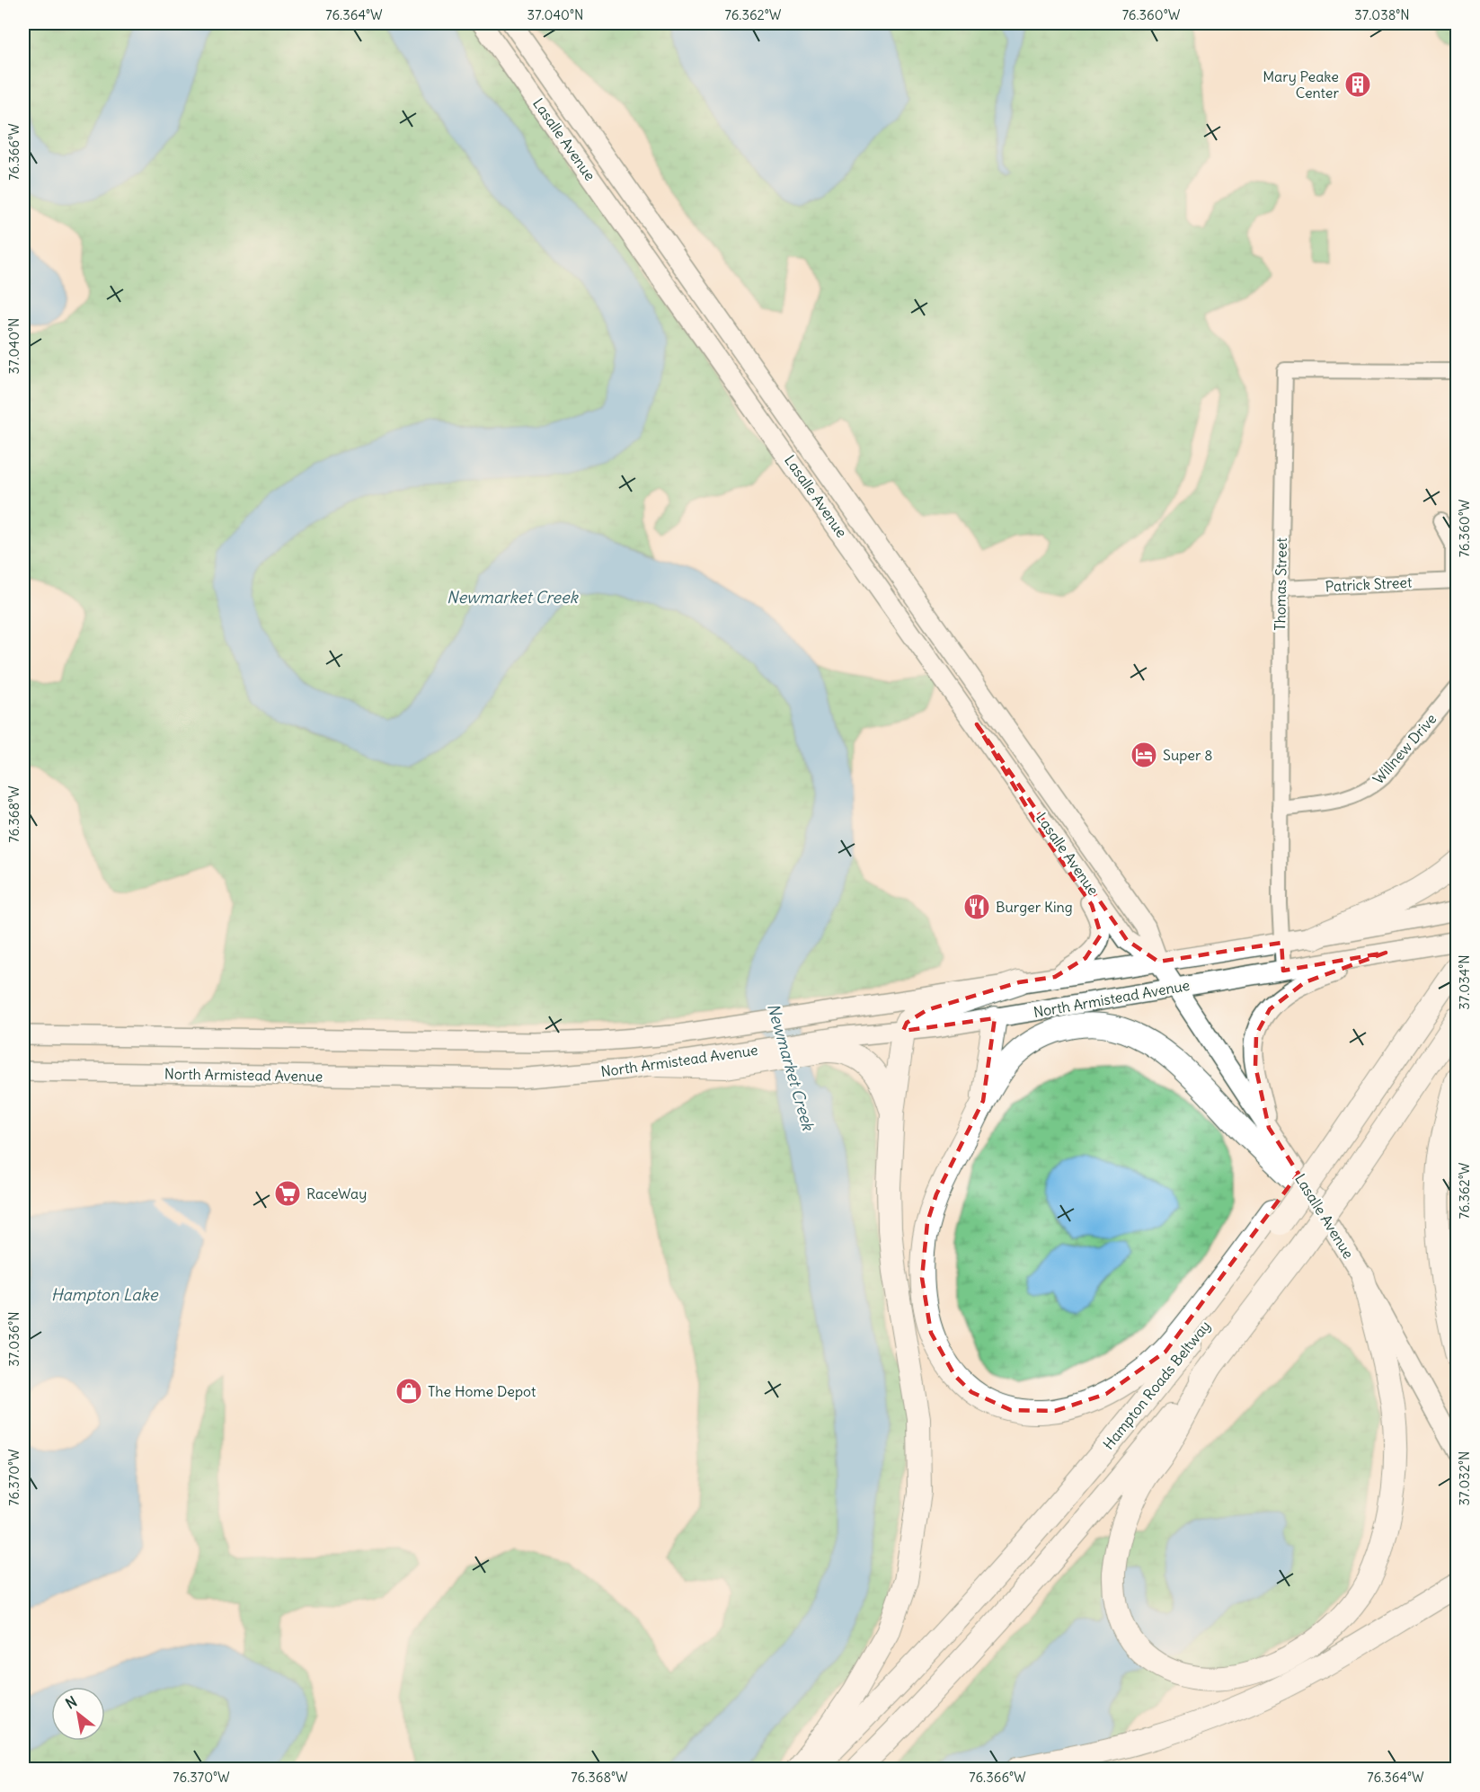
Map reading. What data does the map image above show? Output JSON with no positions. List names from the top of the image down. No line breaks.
{"streets":{"highway":["Hampton Roads Beltway"],"main road":["Lasalle Avenue","North Armistead Avenue"],"street":["Thomas Street","Patrick Street","Willnew Drive"]},"crossings":[["Lasalle Avenue","North Armistead Avenue"],["Thomas Street","Patrick Street"],["Thomas Street","Willnew Drive"],["Thomas Street","North Armistead Avenue"]],"water":["Newmarket Creek","Hampton Lake"],"places":{"building":["Mary Peake Center"],"hotel":["Super 8"],"restaurant":["Burger King"],"supermarket":["RaceWay"],"shop":["The Home Depot"]},"north":"top left","coordinates":["76.364°W","37.040°N","76.362°W","76.360°W","37.038°N","76.366°W","76.368°W","37.034°N","37.036°N","76.370°W","37.032°N"]}
